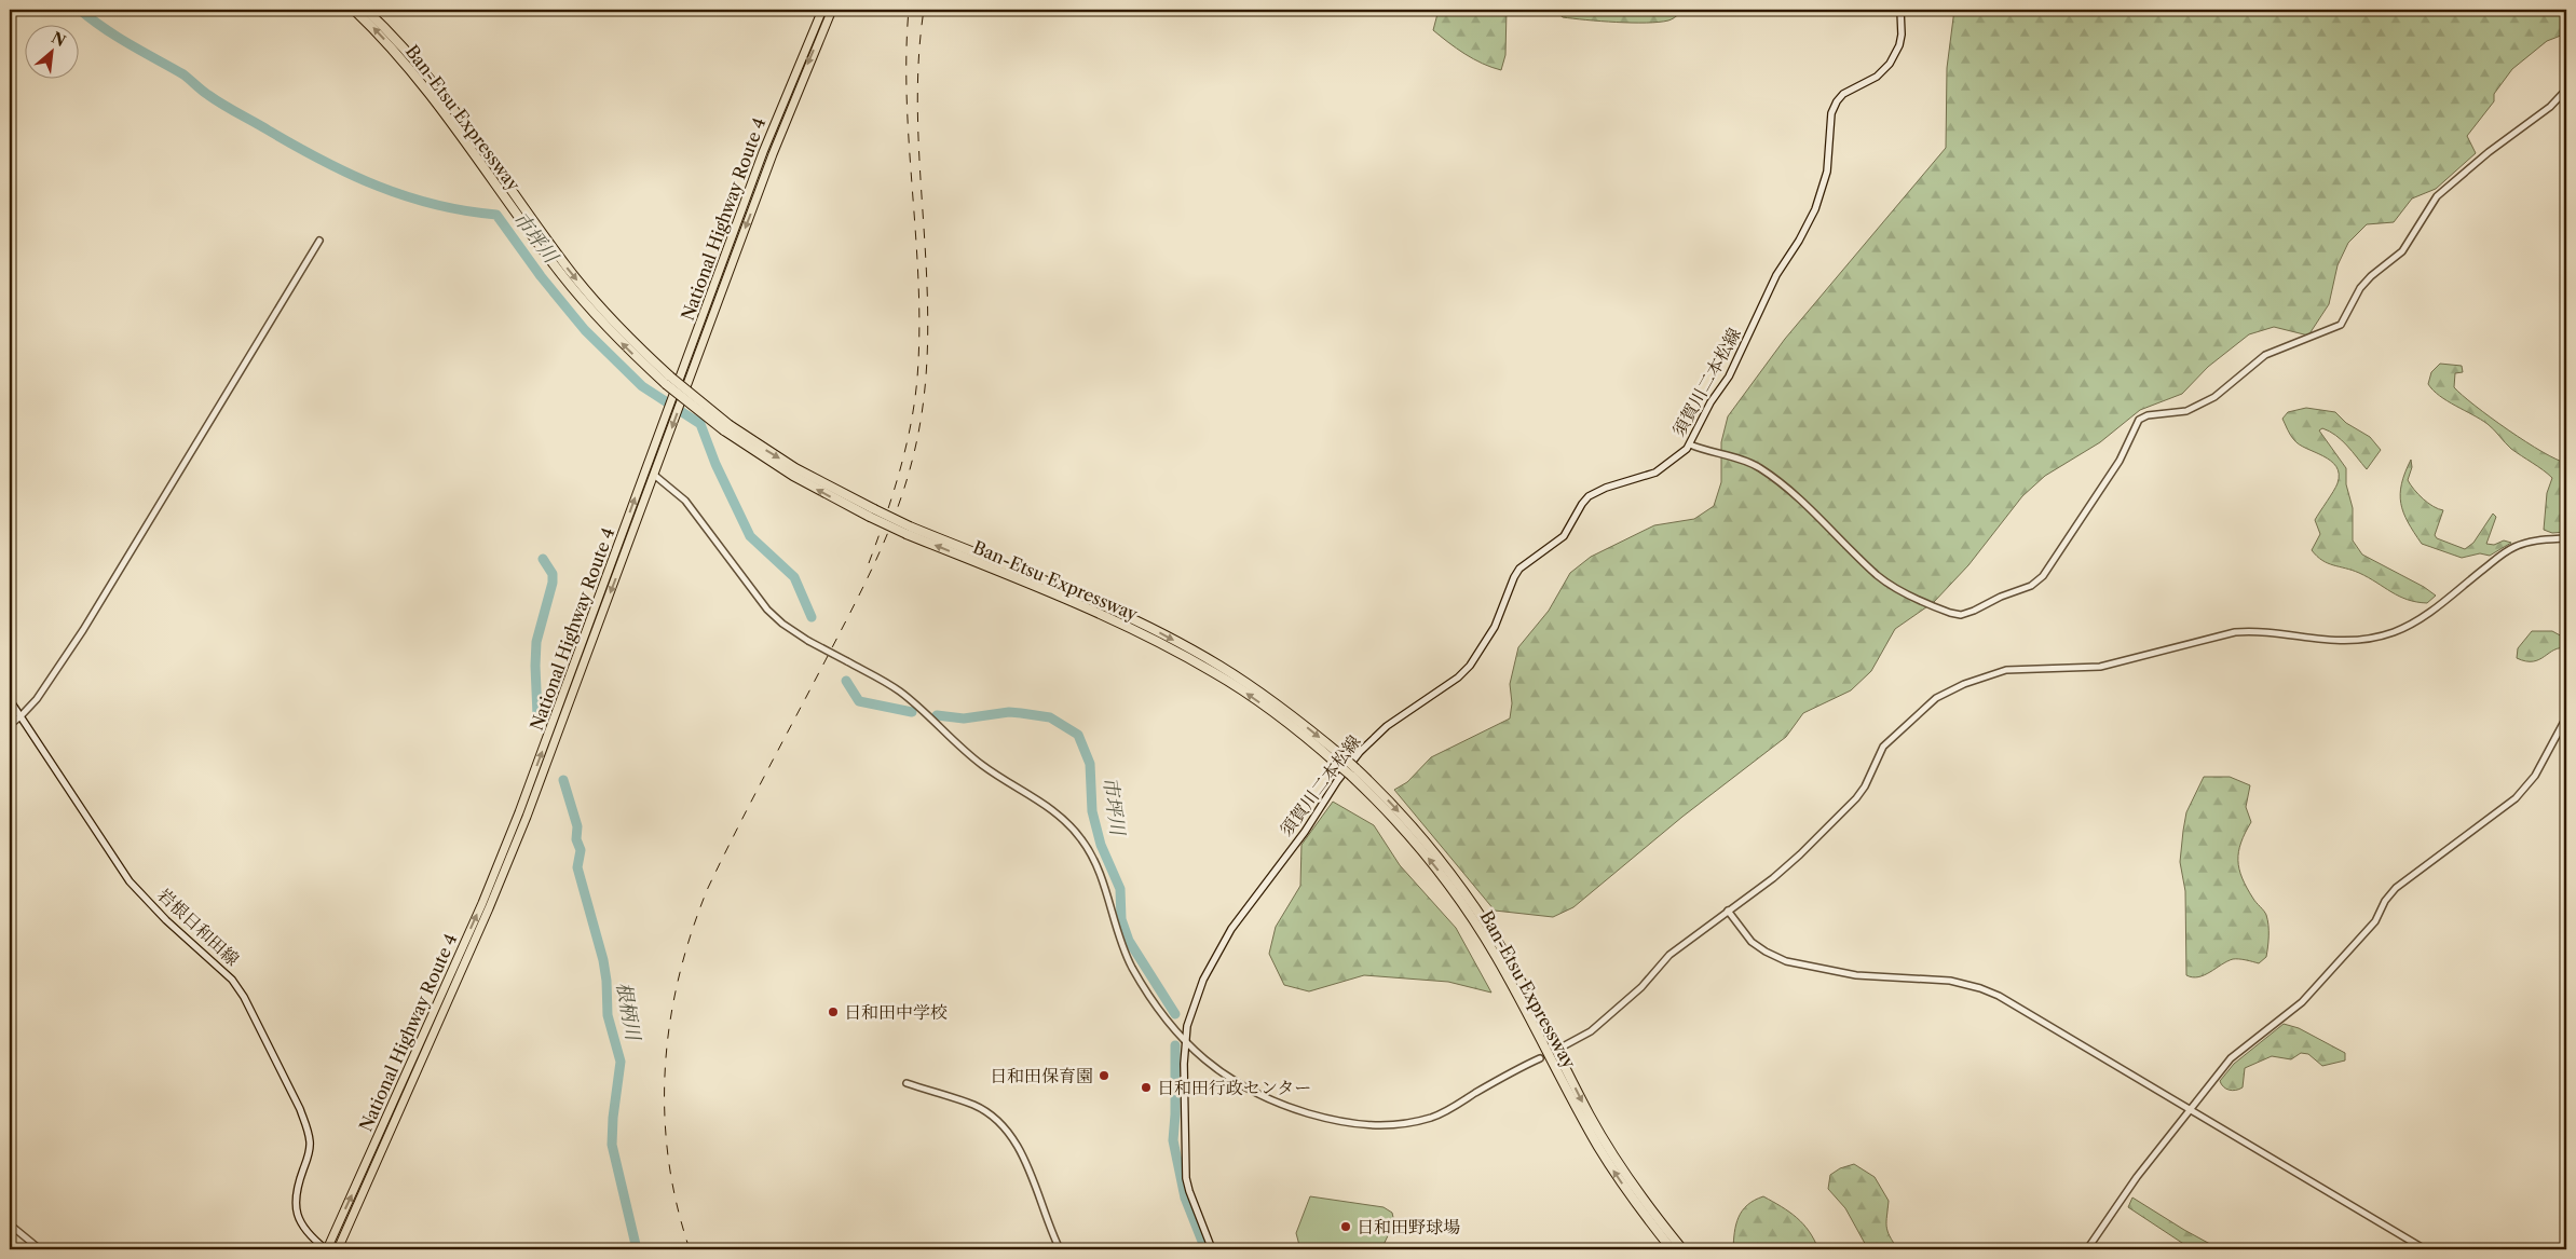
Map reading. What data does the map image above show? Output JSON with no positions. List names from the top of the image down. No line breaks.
{"streets":{"highway":["Ban-Etsu Expressway","National Highway Route 4"],"main road":["須賀川二本松線","岩根日和田線"]},"crossings":[["National Highway Route 4","岩根日和田線"]],"water":["市坪川","根柄川"],"places":["日和田中学校","日和田保育園","日和田行政センター","日和田野球場"],"north":"top right"}
